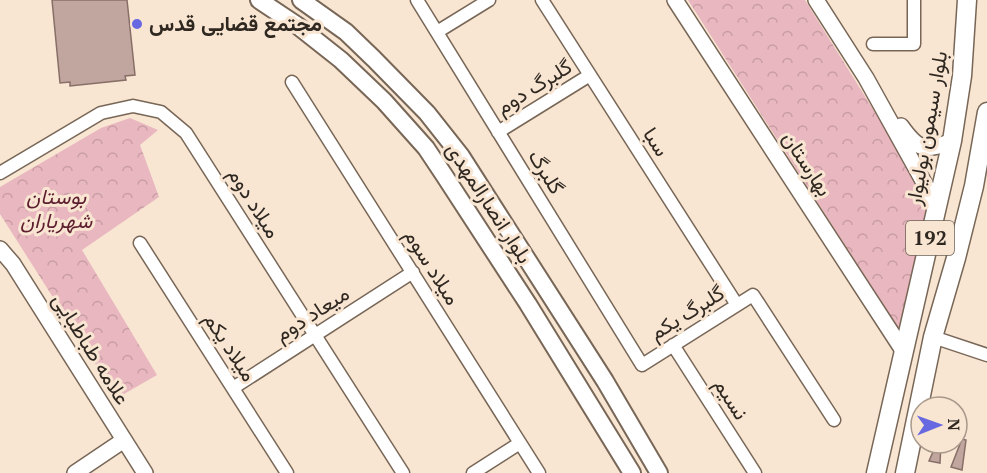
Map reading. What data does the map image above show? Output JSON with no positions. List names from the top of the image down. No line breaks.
{"streets":{"main road":["بلوار سیمون بولیوار","بلوار انصارالمهدی","192"],"street":["گلبرگ دوم","سبا","بهارستان","گلبرگ","میلاد دوم","میلاد سوم","گلبرگ یکم","میعاد دوم","میلاد یکم","علامه طباطبایی","نسیم"]},"crossings":[["گلبرگ دوم","سبا"],["گلبرگ دوم","گلبرگ"],["بلوار سیمون بولیوار","بهارستان"],["سبا","گلبرگ یکم"],["گلبرگ","گلبرگ یکم"],["میلاد دوم","میعاد دوم"],["میلاد سوم","میعاد دوم"],["گلبرگ یکم","نسیم"],["میعاد دوم","میلاد یکم"]],"parks":["بوستان شهریاران"],"places":["مجتمع قضایی قدس"],"north":"right"}
